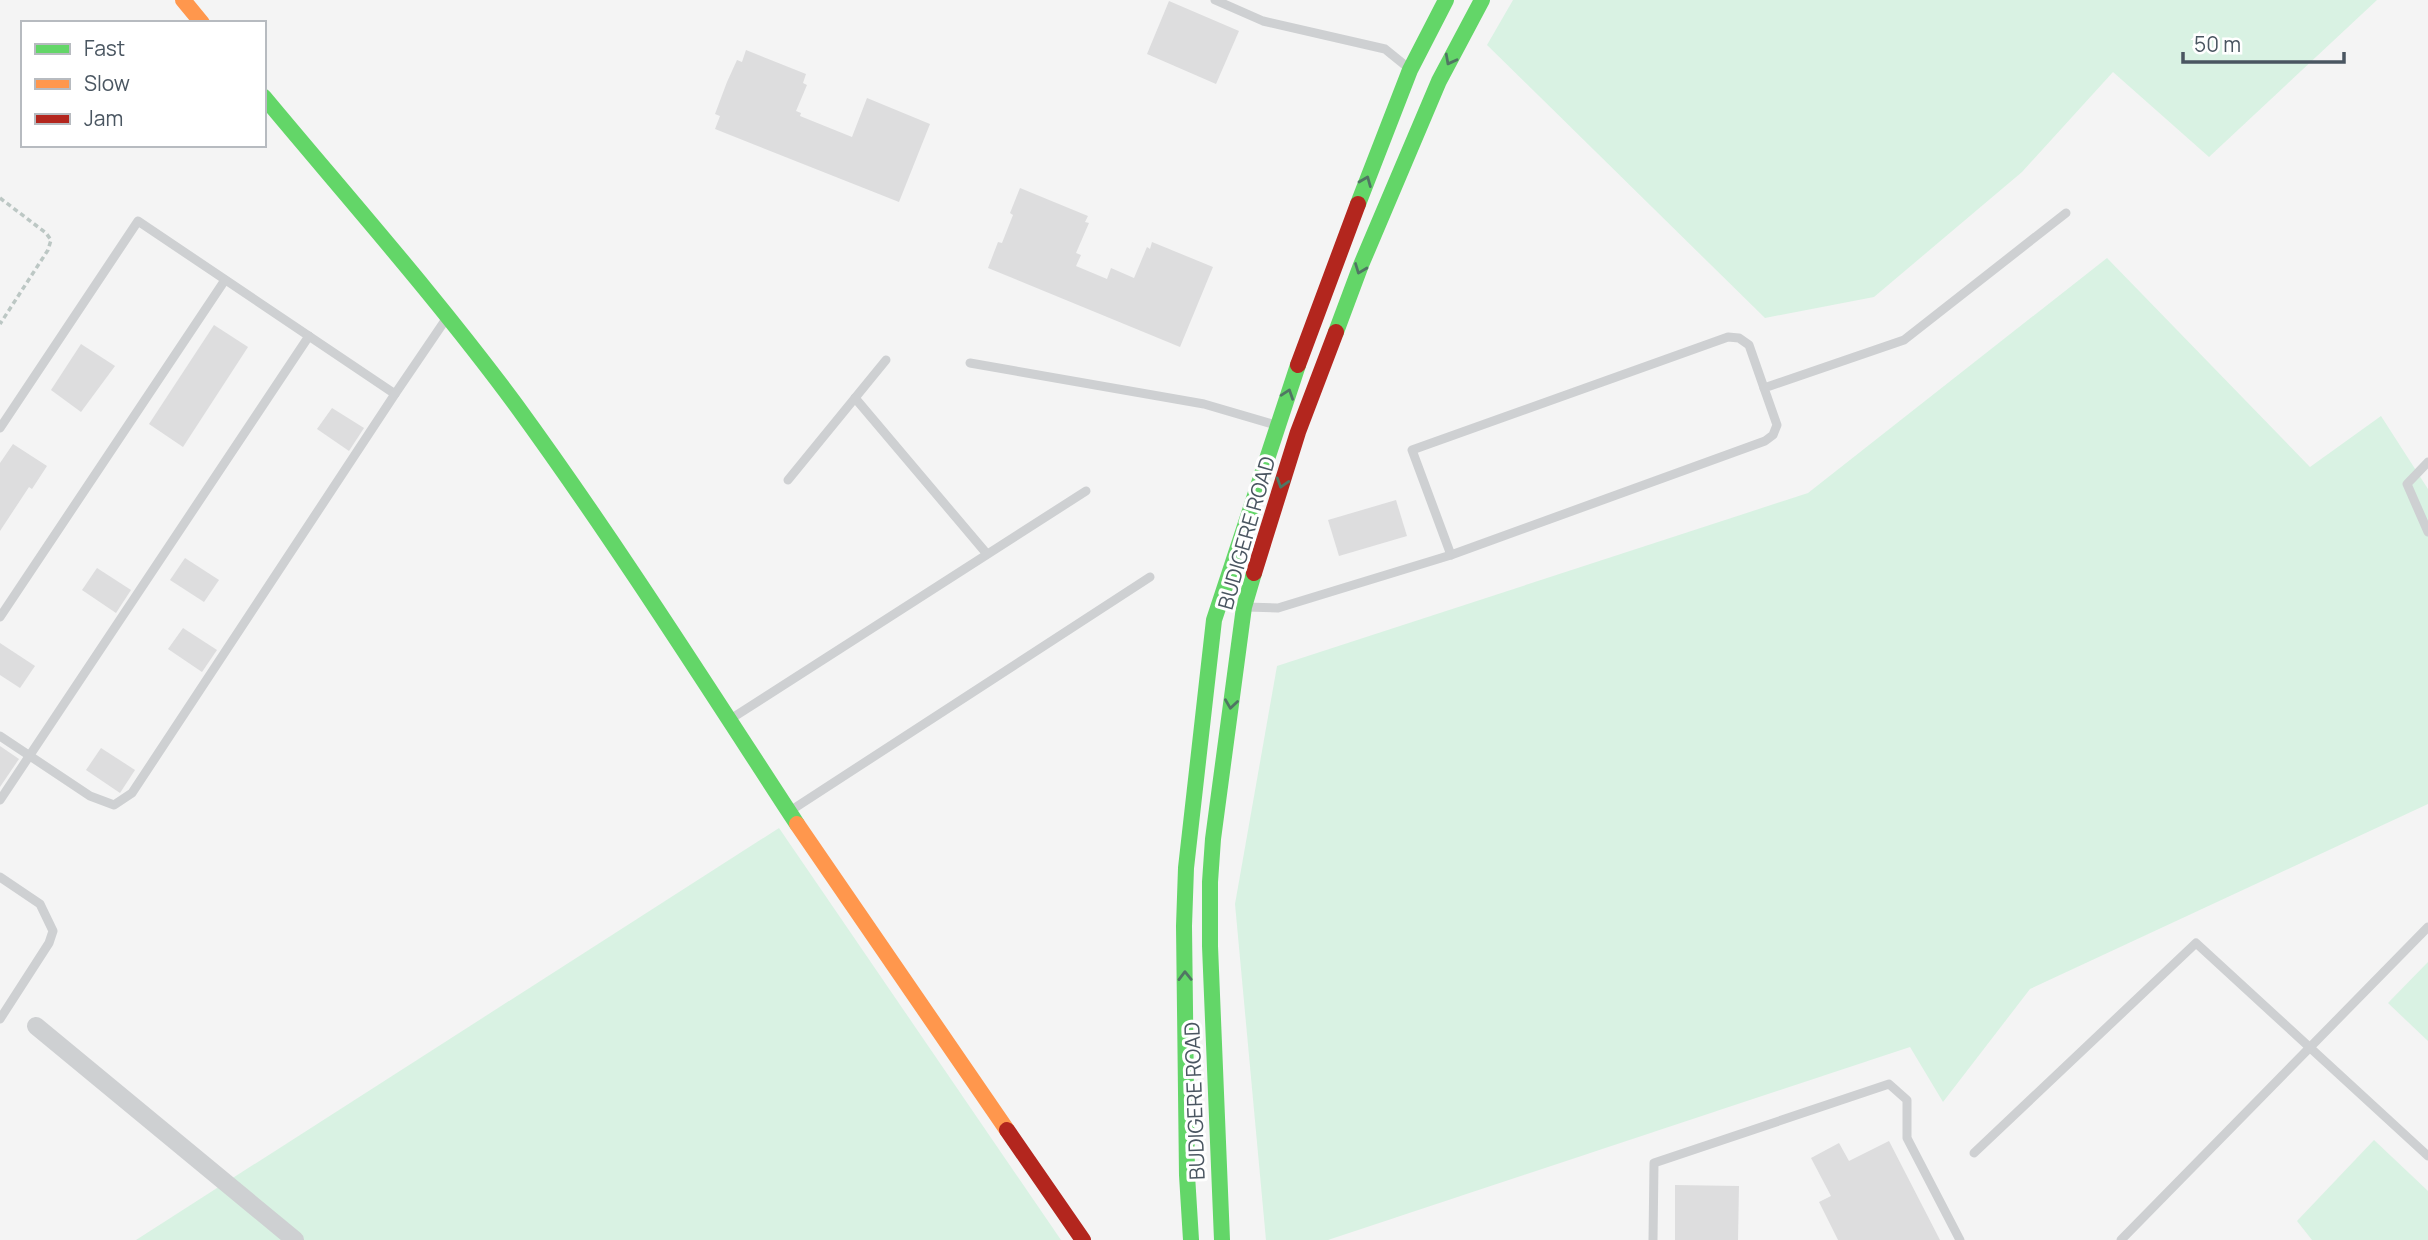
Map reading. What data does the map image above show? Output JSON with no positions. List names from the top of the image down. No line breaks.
{"streets":{"main road":["BUDIGERE ROAD"]},"legend":["Fast","Slow","Jam"],"scale_bar":"50 m"}
